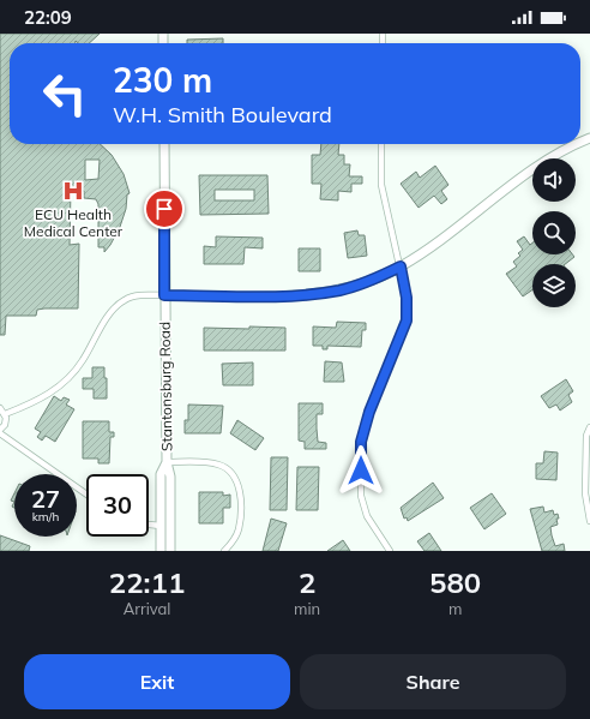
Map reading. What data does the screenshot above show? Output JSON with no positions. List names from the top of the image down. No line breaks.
{"streets":{"main road":["Stantonsburg Road"]},"places":{"hospital":["ECU Health Medical Center"]},"page":{"status":"22:09","turn":["230 m","W.H. Smith Boulevard"],"speed":"27 km/h","limit":"30","eta":["22:11","Arrival","2","min","580","m"],"buttons":["Exit","Share"]}}
